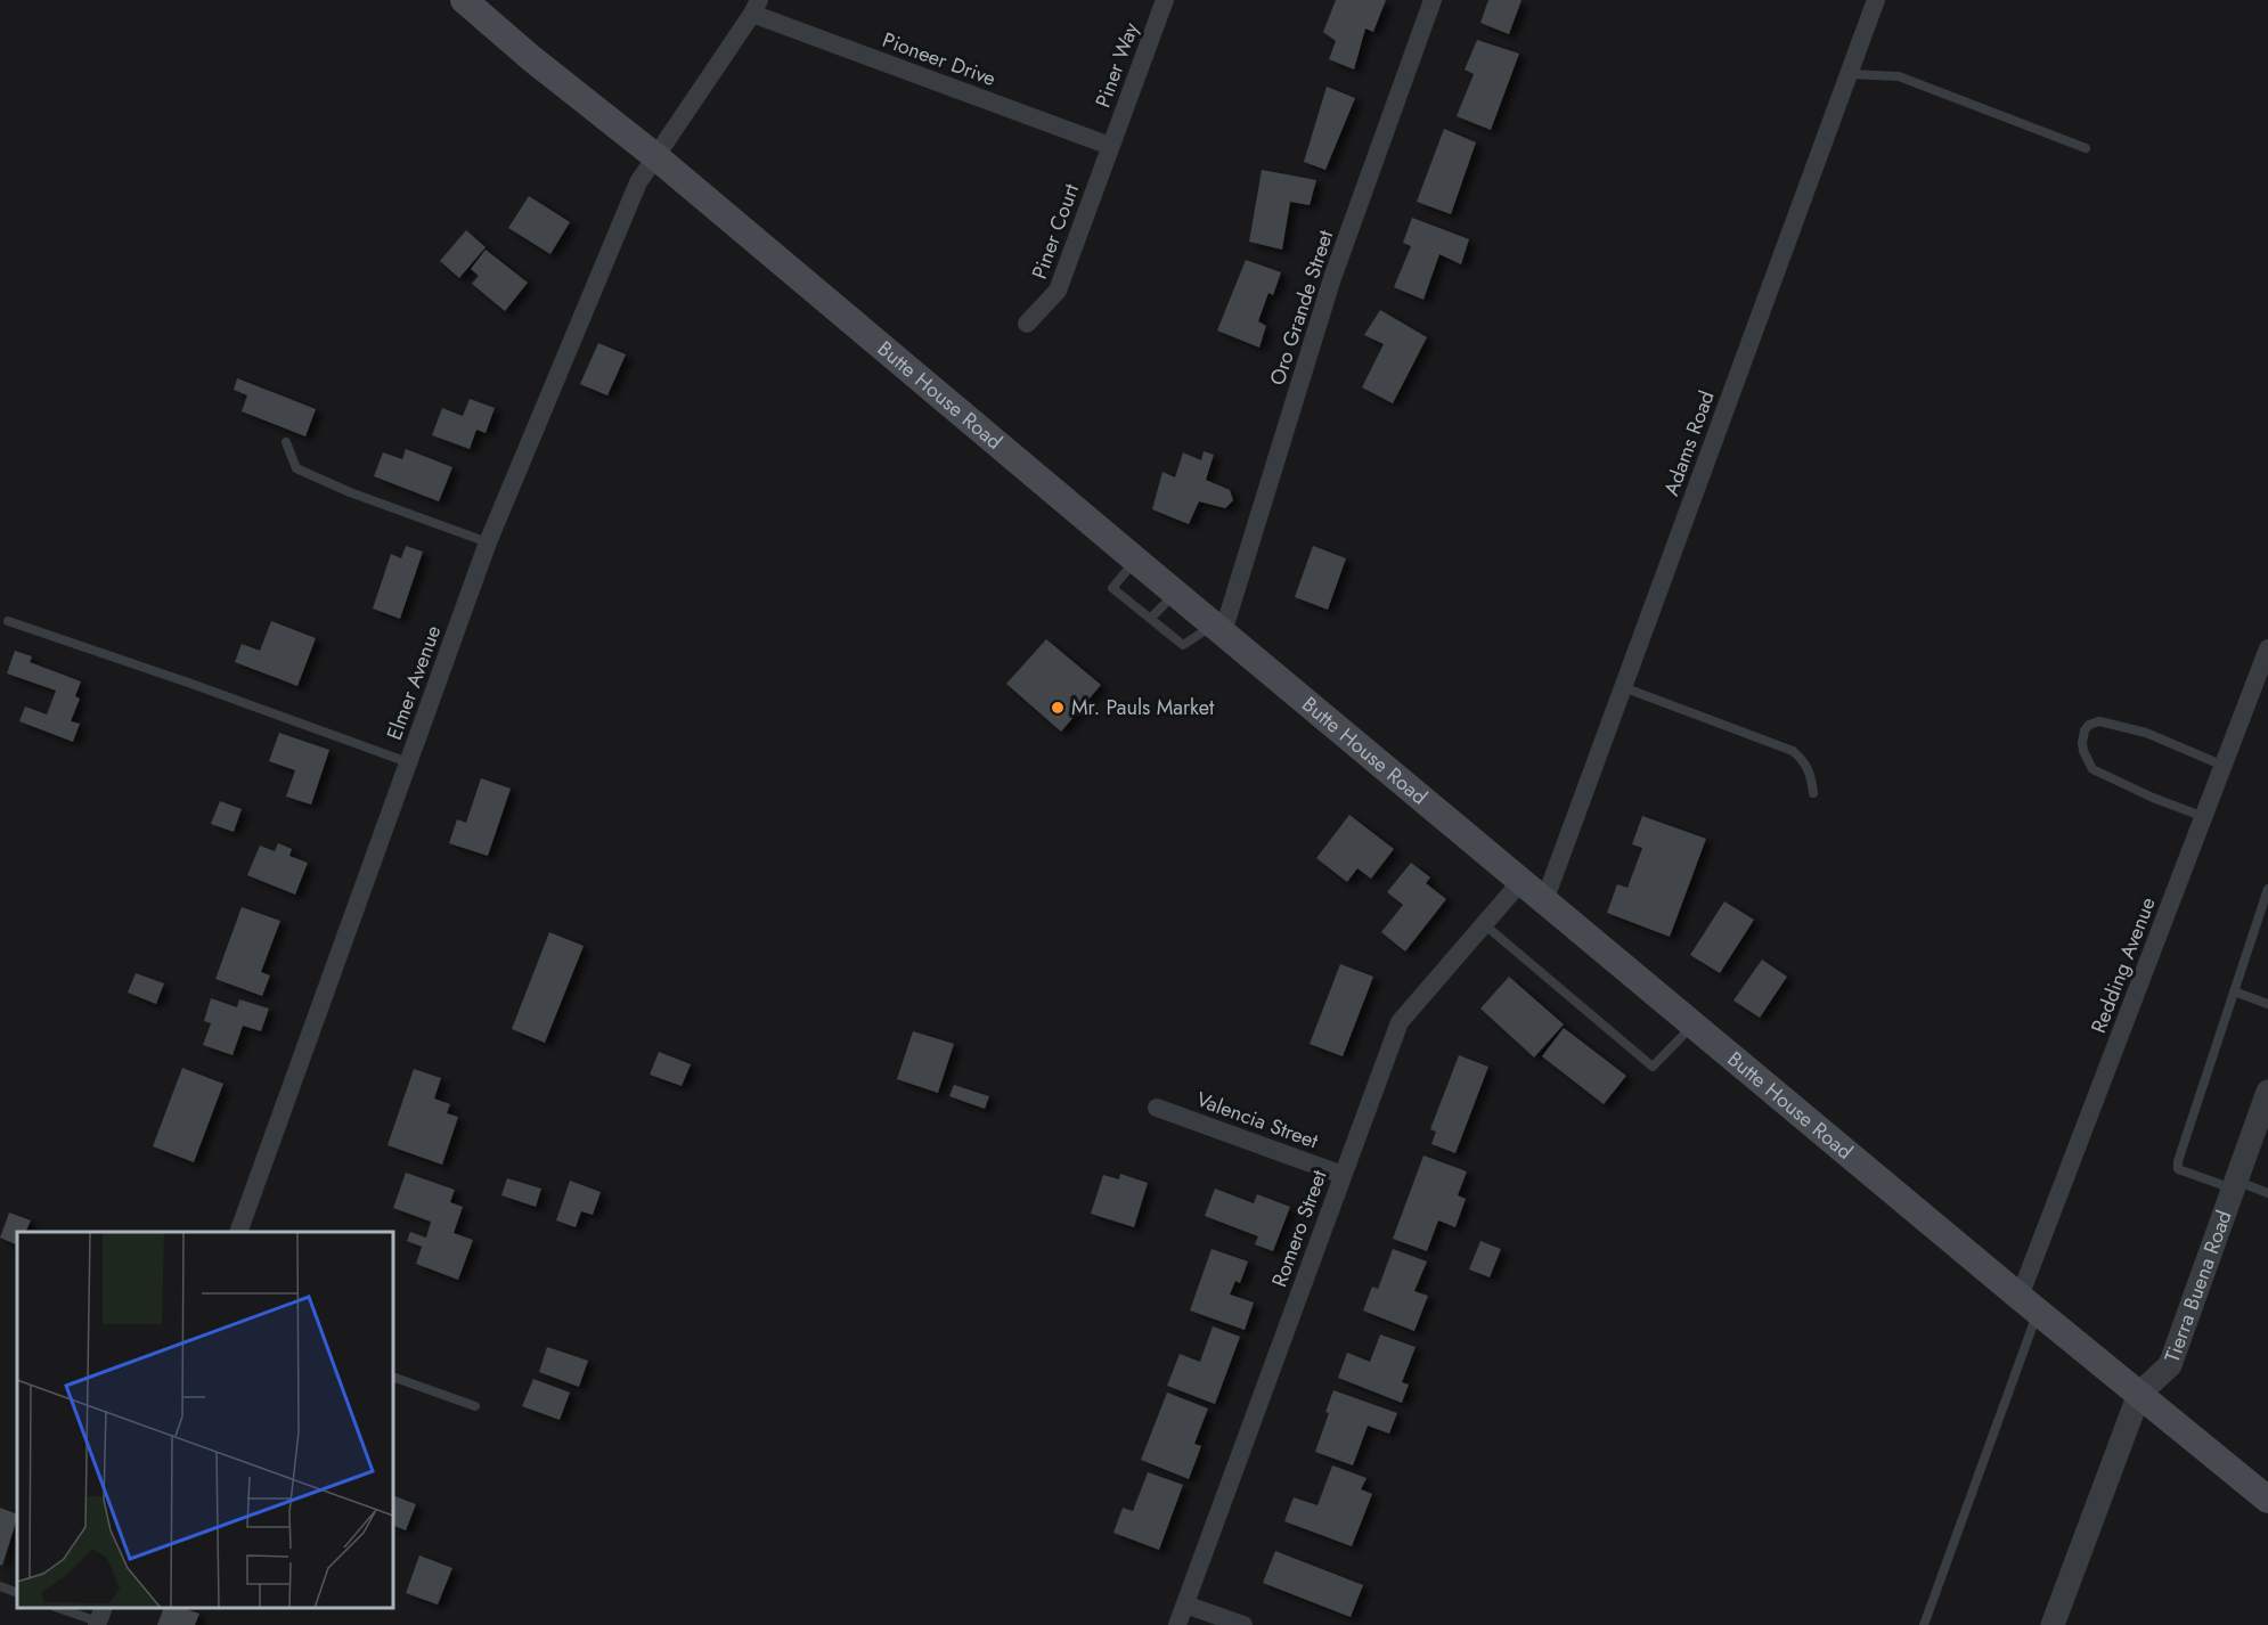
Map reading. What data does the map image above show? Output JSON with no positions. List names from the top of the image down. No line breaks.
{"streets":{"main road":["Butte House Road"],"street":["Pioneer Drive","Piner Way","Piner Court","Oro Grande Street","Adams Road","Elmer Avenue","Redding Avenue","Valencia Street","Romero Street","Tierra Buena Road"]},"crossings":[["Pioneer Drive","Piner Way"],["Pioneer Drive","Piner Court"],["Pioneer Drive","Elmer Avenue"],["Piner Way","Piner Court"],["Oro Grande Street","Butte House Road"],["Butte House Road","Adams Road"],["Butte House Road","Elmer Avenue"],["Butte House Road","Redding Avenue"],["Butte House Road","Romero Street"],["Butte House Road","Tierra Buena Road"],["Valencia Street","Romero Street"]],"places":["Mr. Pauls Market"]}
